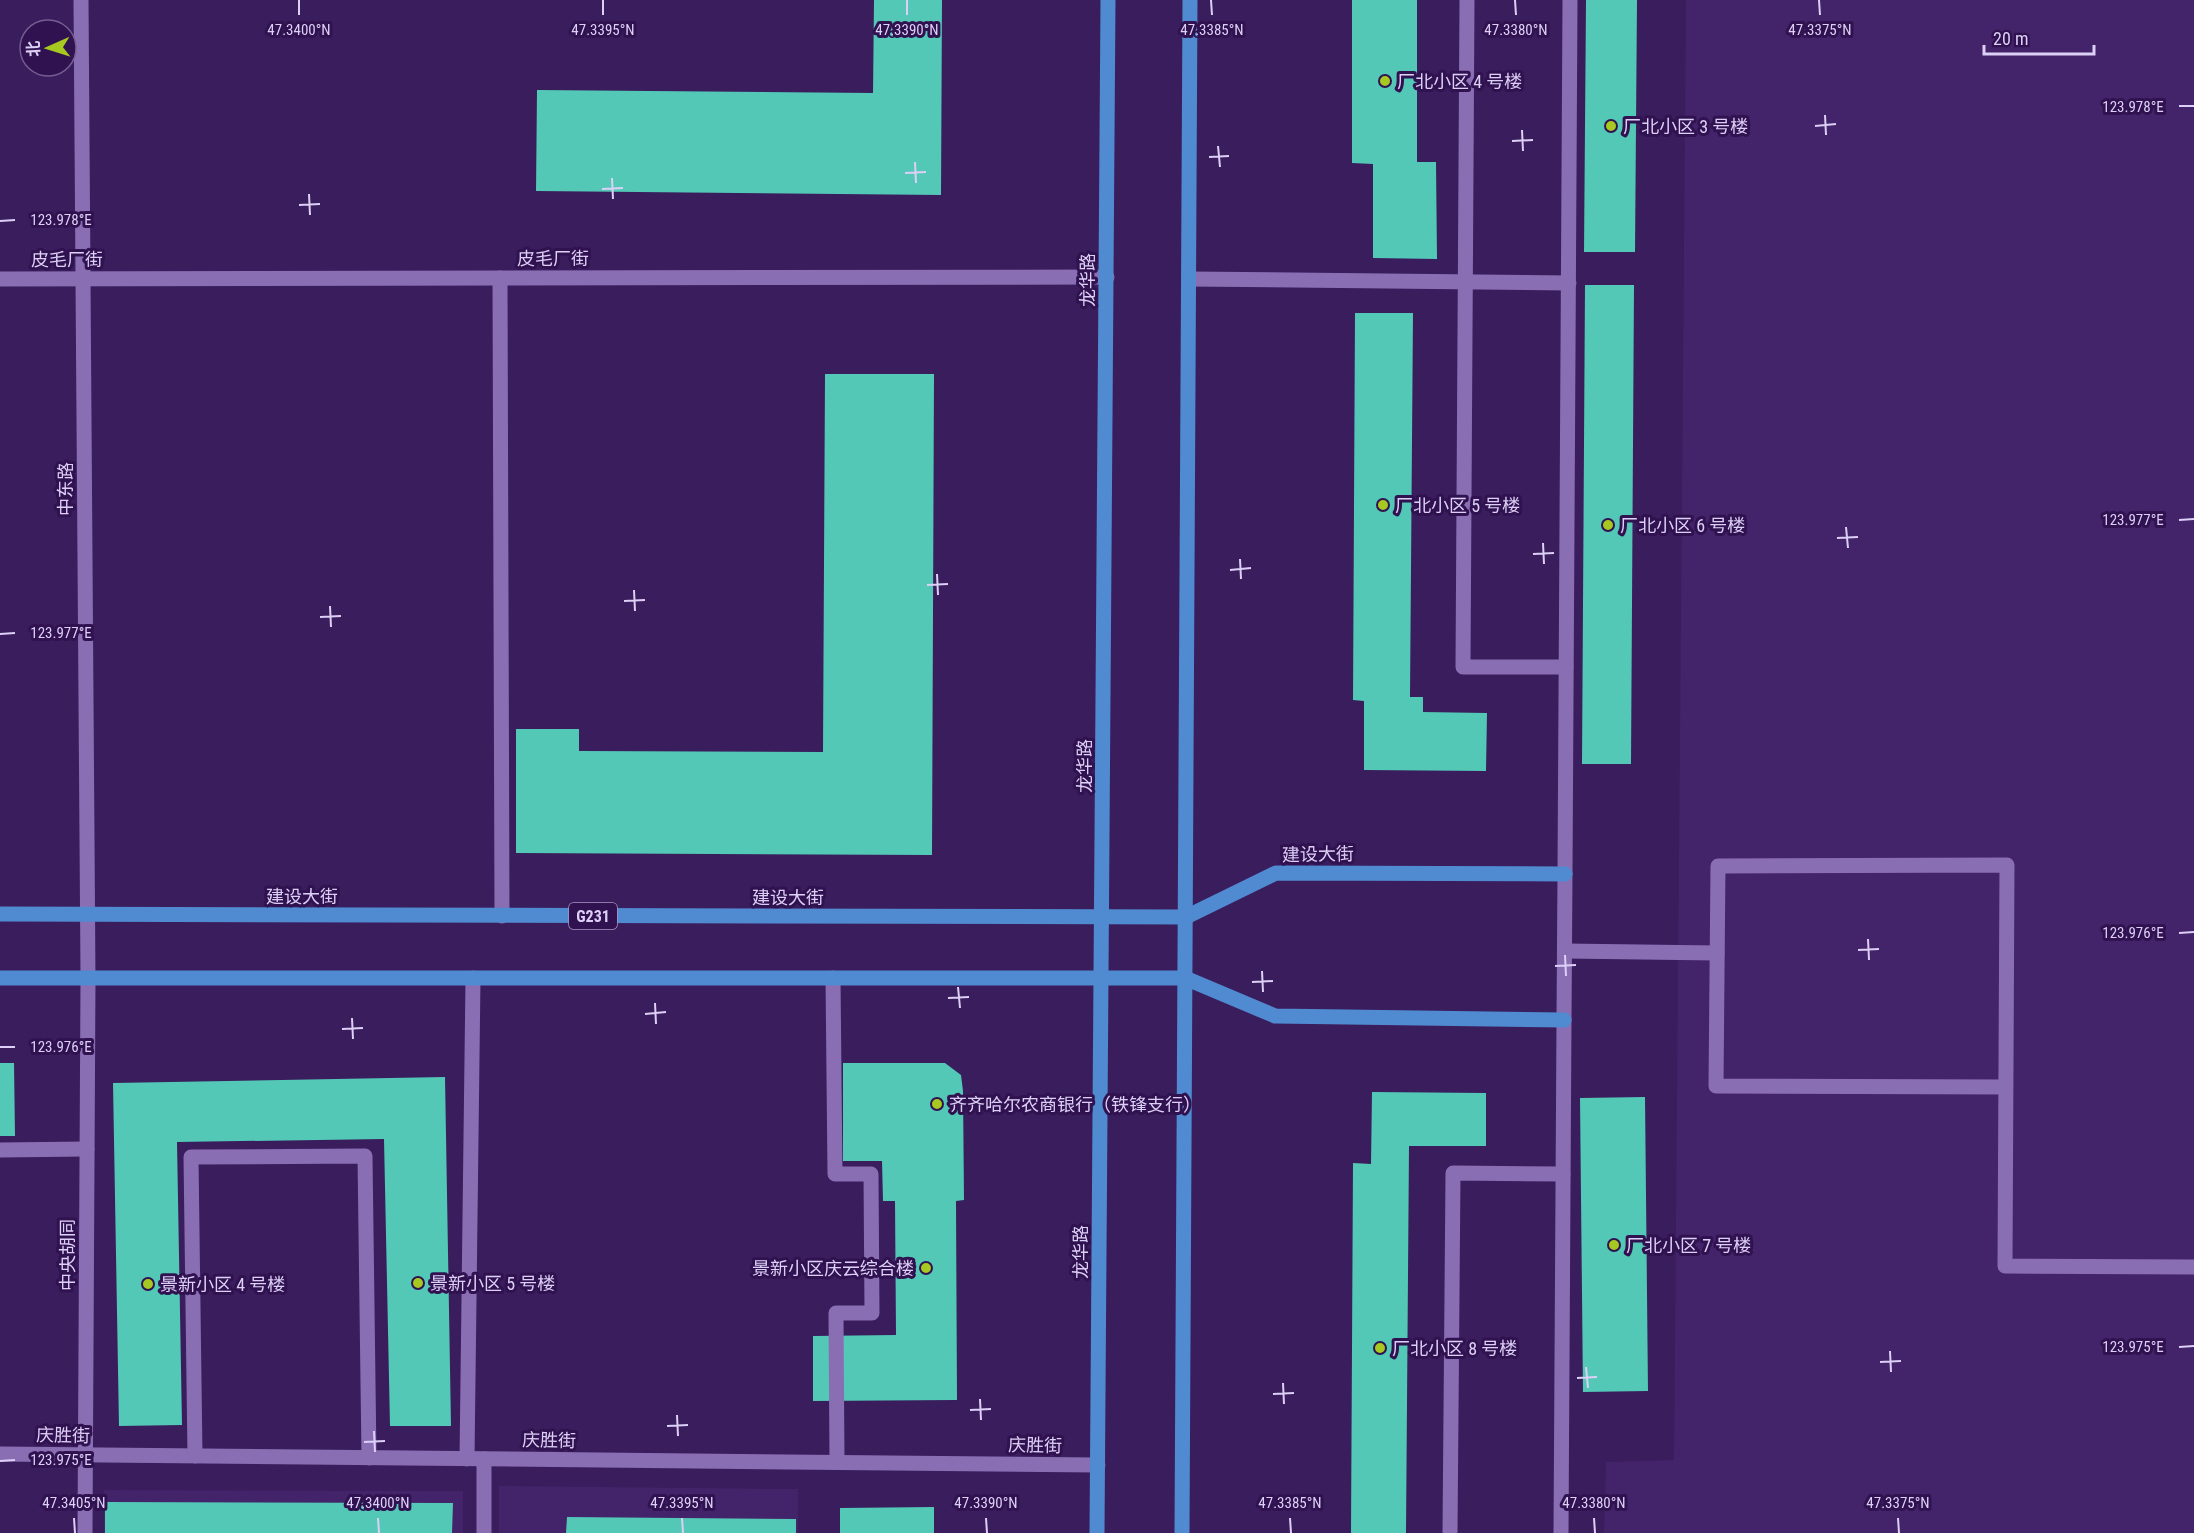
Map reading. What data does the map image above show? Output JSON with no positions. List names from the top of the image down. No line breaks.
{"streets":{"main road":["龙华路","建设大街","G231"],"street":["皮毛厂街","中东路","中央胡同","庆胜街"]},"crossings":[["皮毛厂街","龙华路"],["皮毛厂街","中东路"],["龙华路","建设大街"],["龙华路","庆胜街"],["中东路","建设大街"],["中东路","中央胡同"],["中央胡同","庆胜街"]],"places":["厂北小区 4 号楼","厂北小区 3 号楼","厂北小区 5 号楼","厂北小区 6 号楼","齐齐哈尔农商银行（铁锋支行）","厂北小区 7 号楼","景新小区庆云综合楼","景新小区 5 号楼","景新小区 4 号楼","厂北小区 8 号楼"],"scale_bar":"20 m","north":"left","coordinates":["47.3400°N","47.3395°N","47.3390°N","47.3385°N","47.3380°N","47.3375°N","123.978°E","123.977°E","123.976°E","123.975°E","47.3405°N"]}
